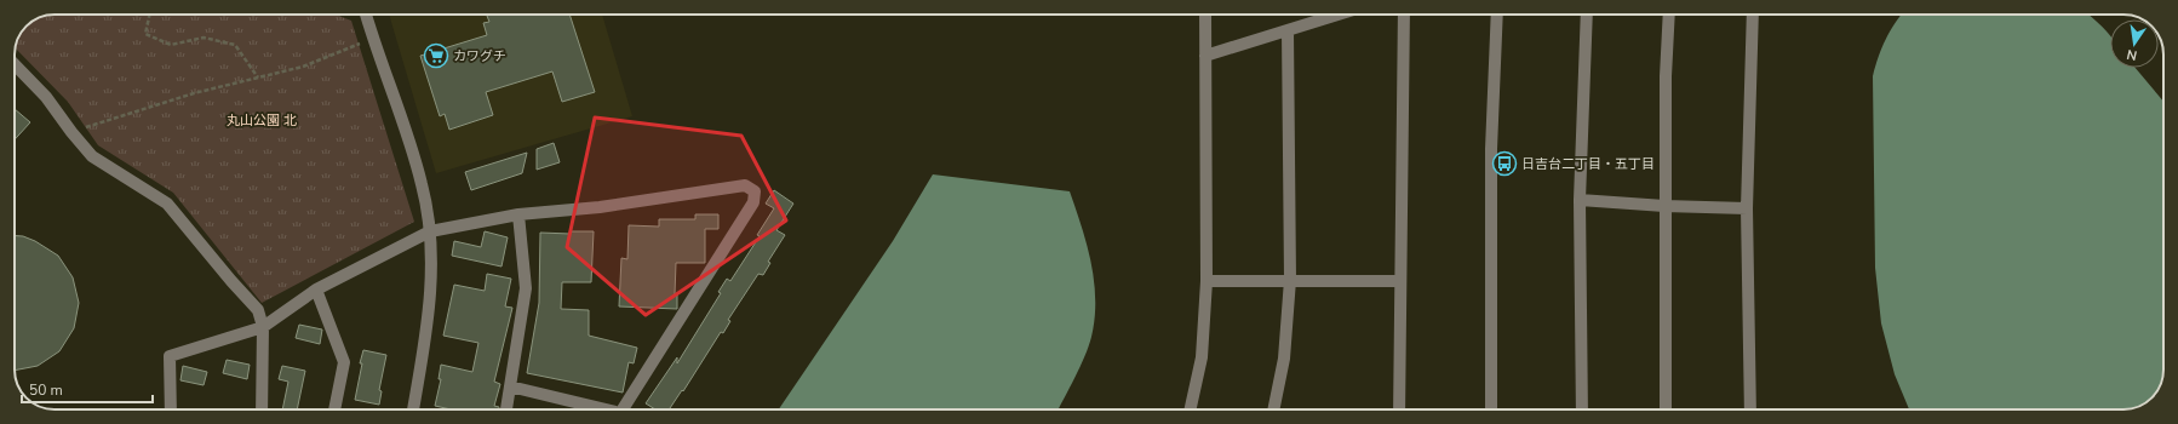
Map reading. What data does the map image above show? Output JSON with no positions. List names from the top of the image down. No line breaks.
{"parks":["丸山公園 北"],"places":{"supermarket":["カワグチ"],"bus stop":["日吉台二丁目・五丁目"]},"scale_bar":"50 m","north":"bottom"}
